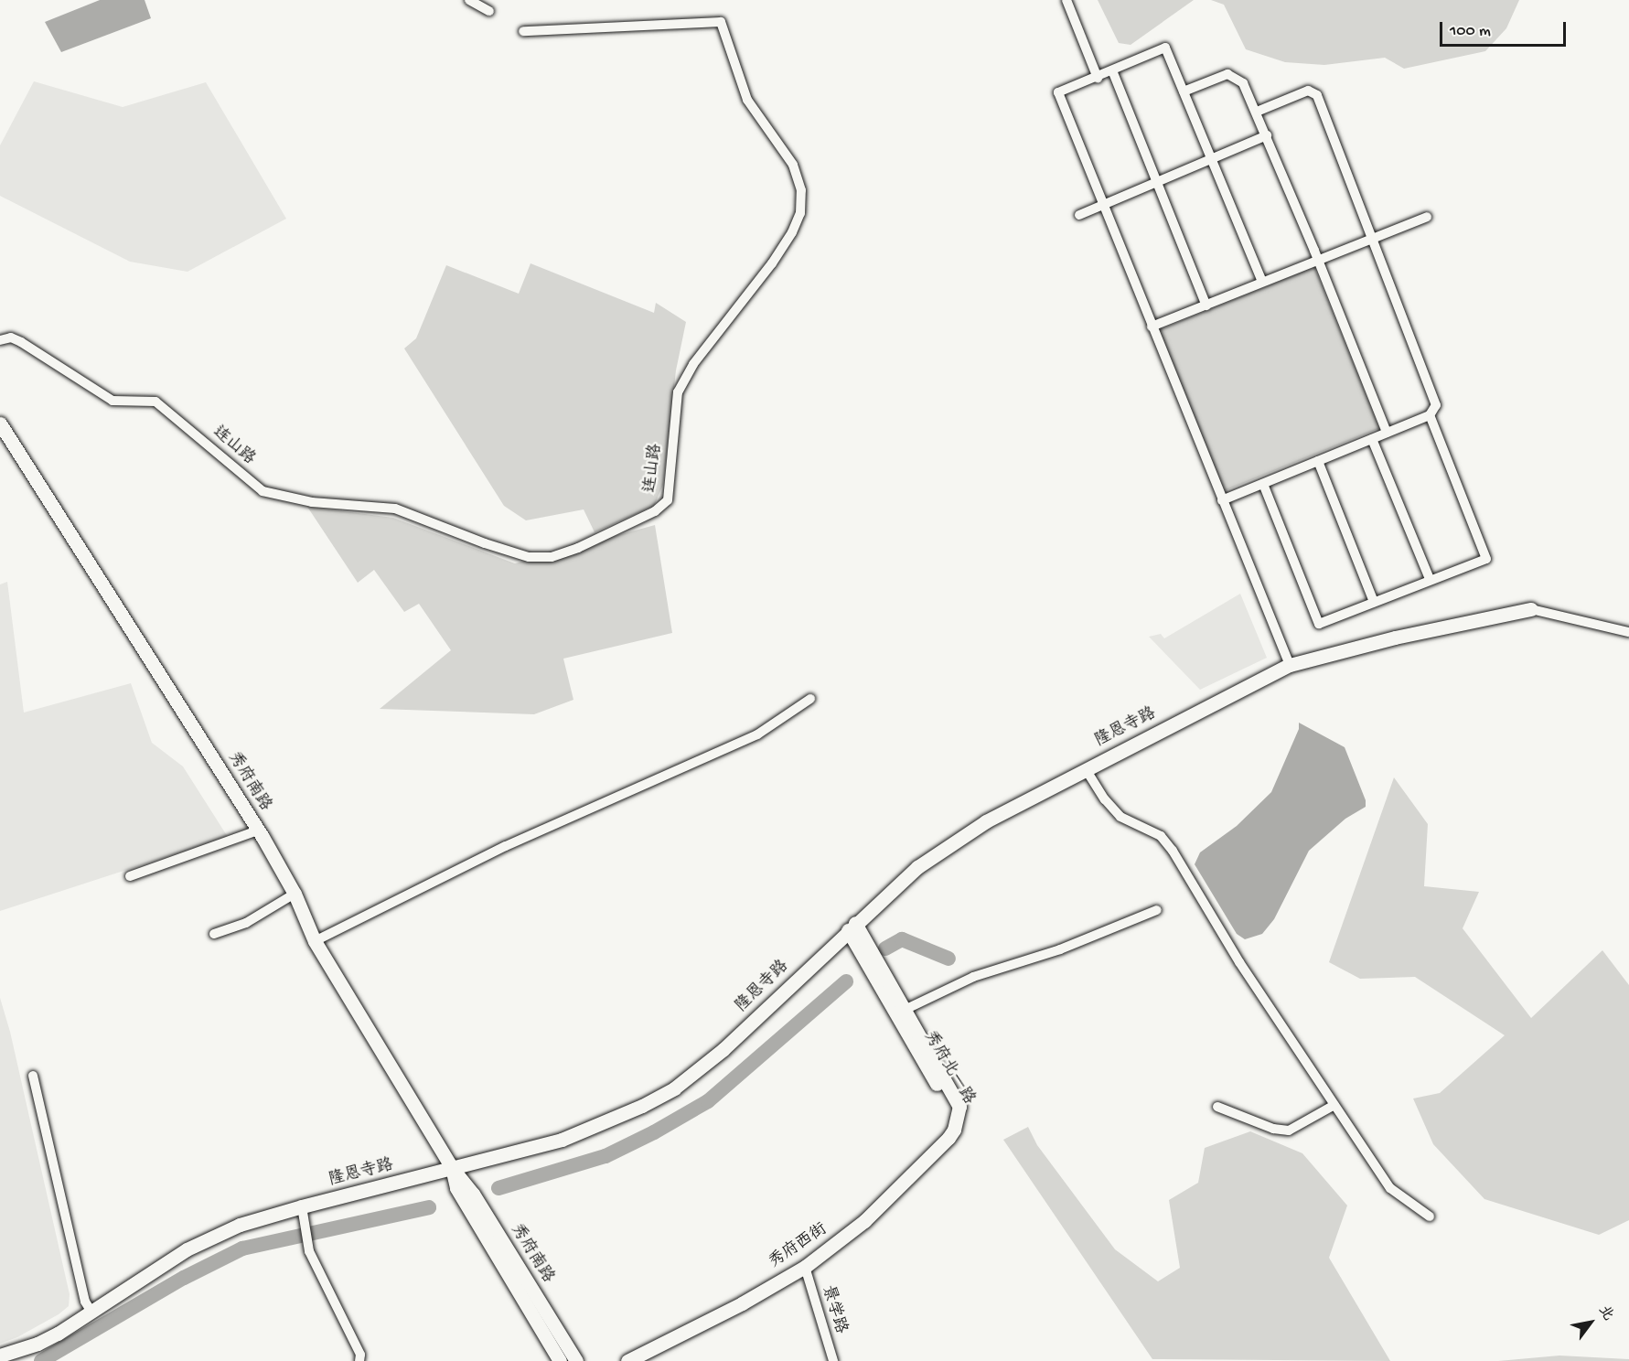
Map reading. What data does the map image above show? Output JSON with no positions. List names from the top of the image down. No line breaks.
{"streets":{"street":["连山路","隆恩寺路","秀府南路","秀府北一路","秀府西街","景学路"]},"crossings":[["隆恩寺路","秀府南路"],["隆恩寺路","秀府北一路"],["秀府北一路","秀府西街"],["秀府西街","景学路"]],"scale_bar":"100 m","north":"top right"}
